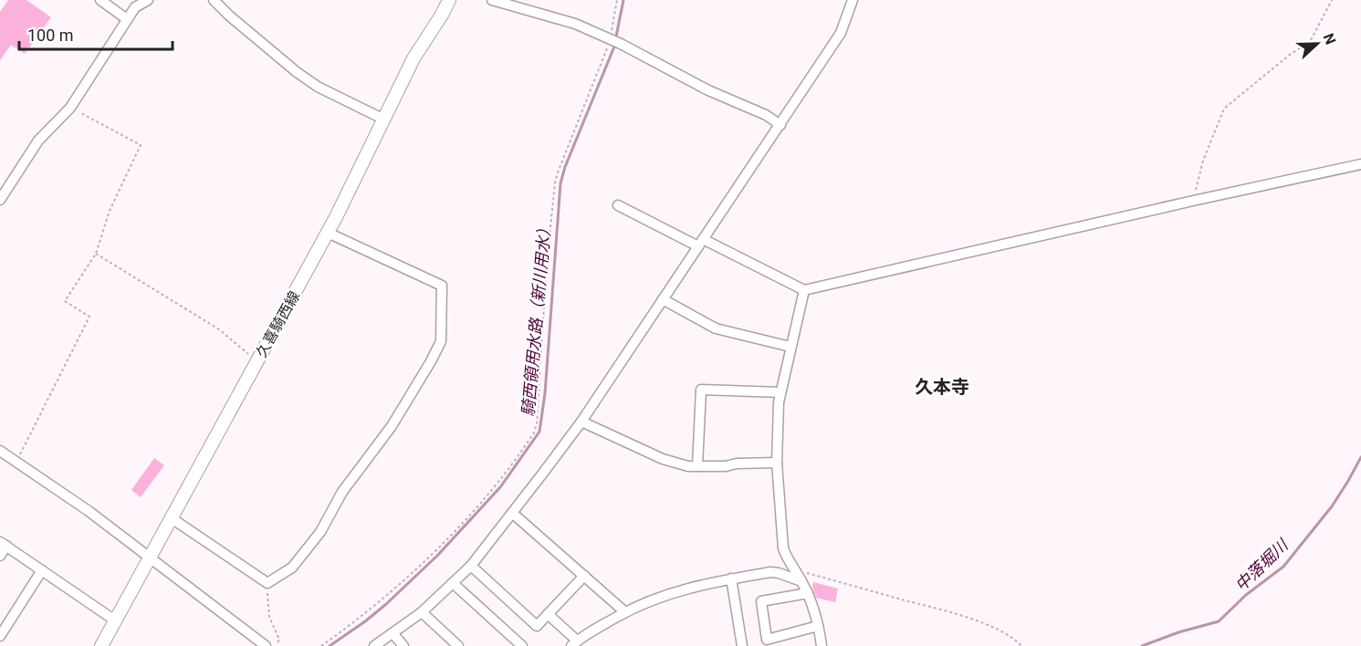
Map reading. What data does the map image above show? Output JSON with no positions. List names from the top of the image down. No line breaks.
{"streets":{"main road":["久喜騎西線"]},"districts":["久本寺"],"water":["騎西領用水路（新川用水）","中落堀川"],"scale_bar":"100 m","north":"right"}
